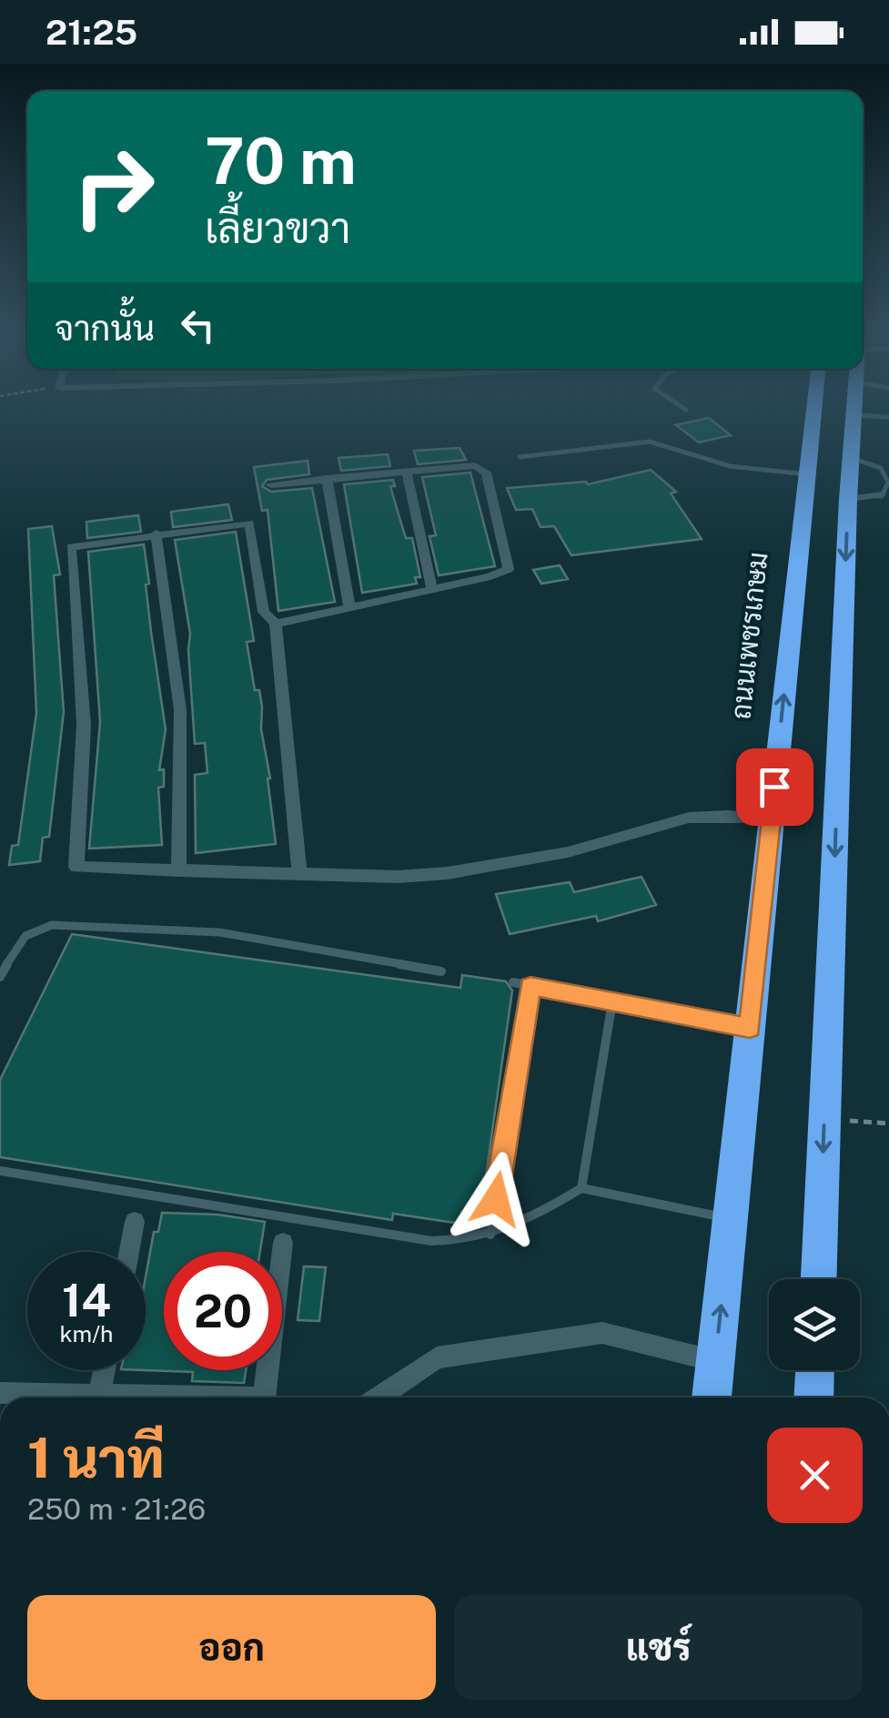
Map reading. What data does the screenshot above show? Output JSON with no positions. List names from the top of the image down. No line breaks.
{"streets":{"highway":["ถนนเพชรเกษม"]},"page":{"status":"21:25","turn":["70 m","เลี้ยวขวา"],"then":"จากนั้น","speed":"14 km/h","limit":"20","heading":["1 นาที","250 m · 21:26"],"buttons":["ออก","แชร์"]}}
